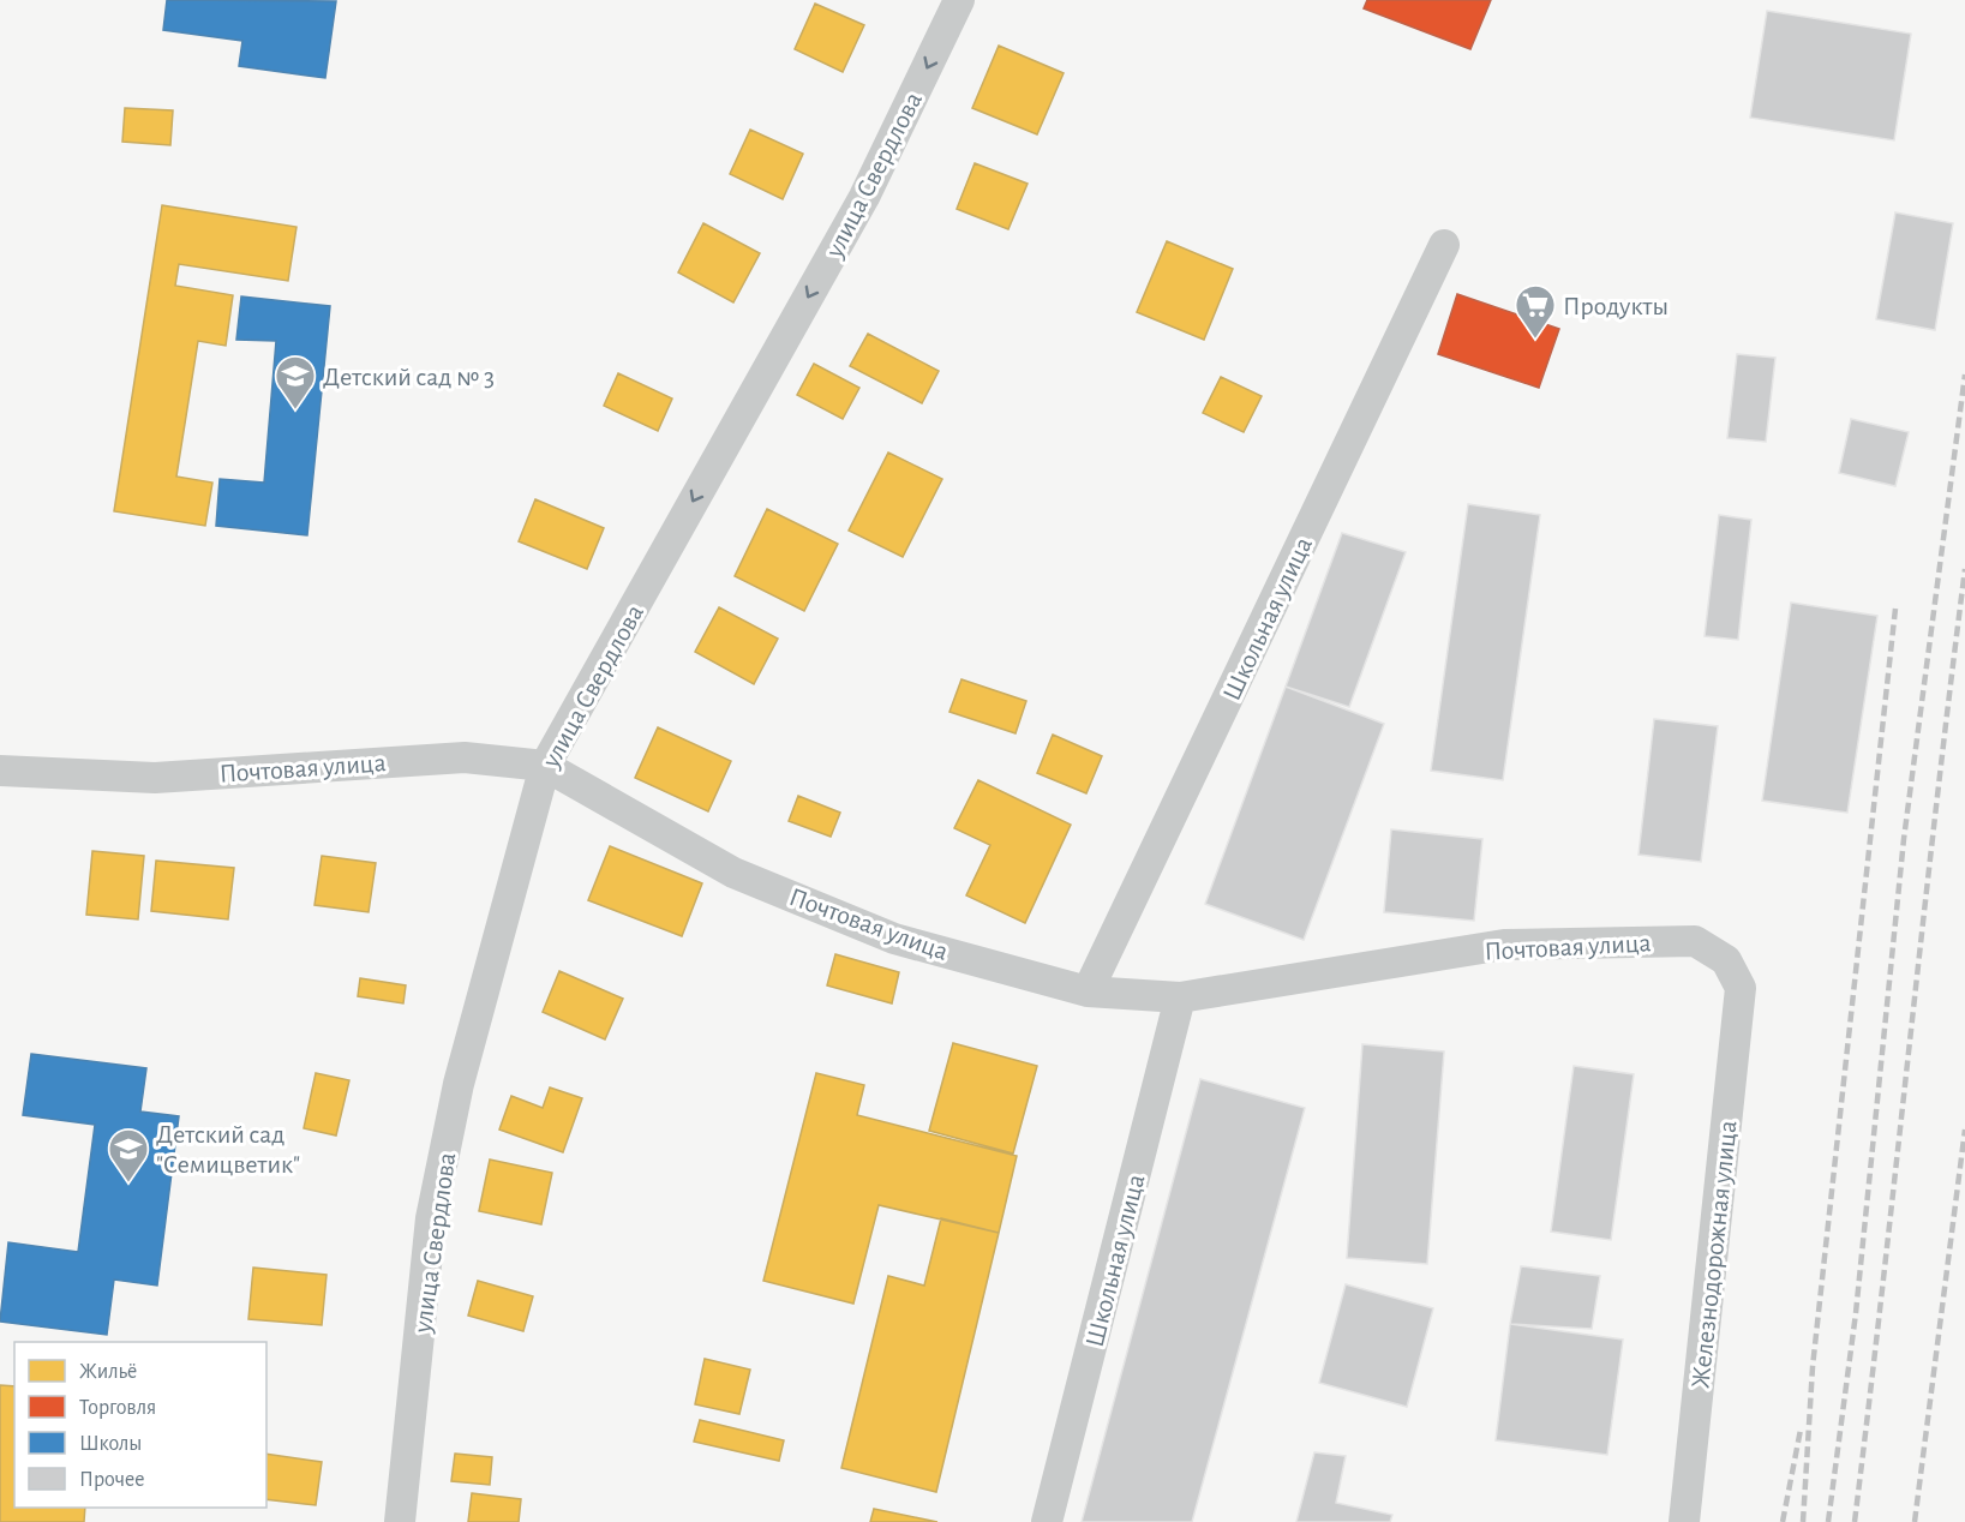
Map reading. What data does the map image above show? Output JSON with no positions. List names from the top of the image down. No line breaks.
{"streets":{"street":["улица Свердлова","Школьная улица","Почтовая улица","Железнодорожная улица"]},"crossings":[["улица Свердлова","Почтовая улица"],["Школьная улица","Почтовая улица"],["Почтовая улица","Железнодорожная улица"]],"one_way":["улица Свердлова"],"places":{"supermarket":["Продукты"],"school or university":["Детский сад № 3","Детский сад \"Семицветик\""]},"legend":["Жильё","Торговля","Школы","Прочее"]}
